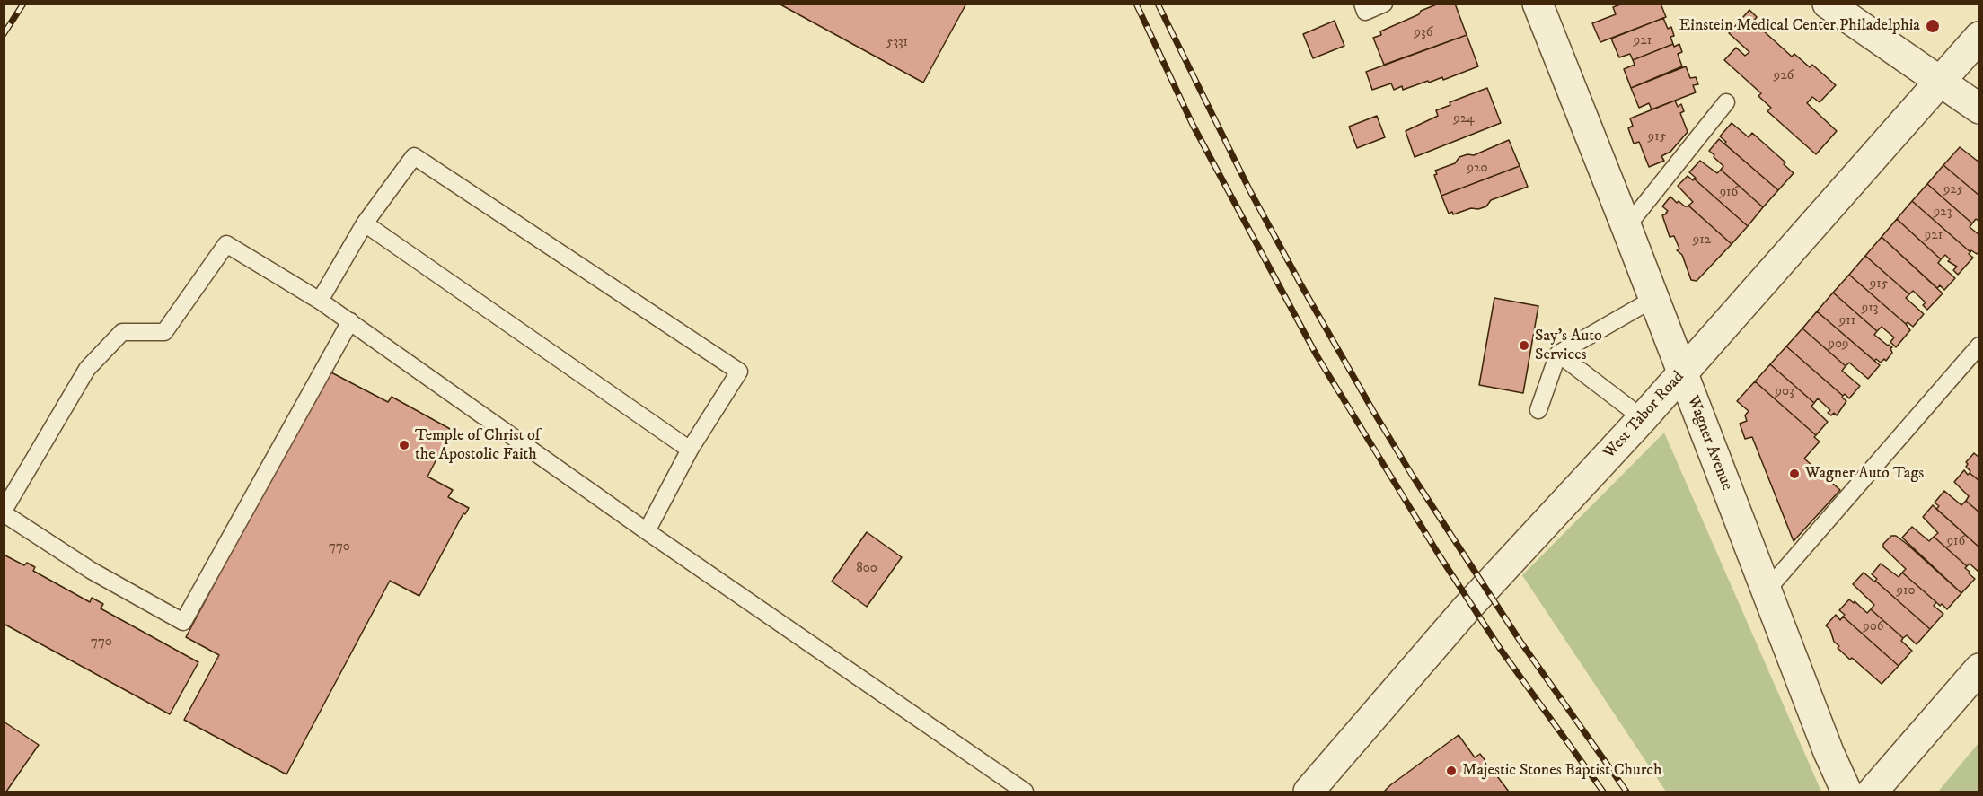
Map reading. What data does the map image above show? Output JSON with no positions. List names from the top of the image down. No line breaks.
{"streets":{"street":["West Tabor Road","Wagner Avenue"]},"crossings":[["West Tabor Road","Wagner Avenue"]],"places":["Einstein Medical Center Philadelphia","Say's Auto Services","Temple of Christ of the Apostolic Faith","Wagner Auto Tags","Majestic Stones Baptist Church"],"house_numbers":["936","921","5331","926","924","915","920","925","916","923","921","912","915","913","911","909","903","916","770","800","910","906","770"]}
